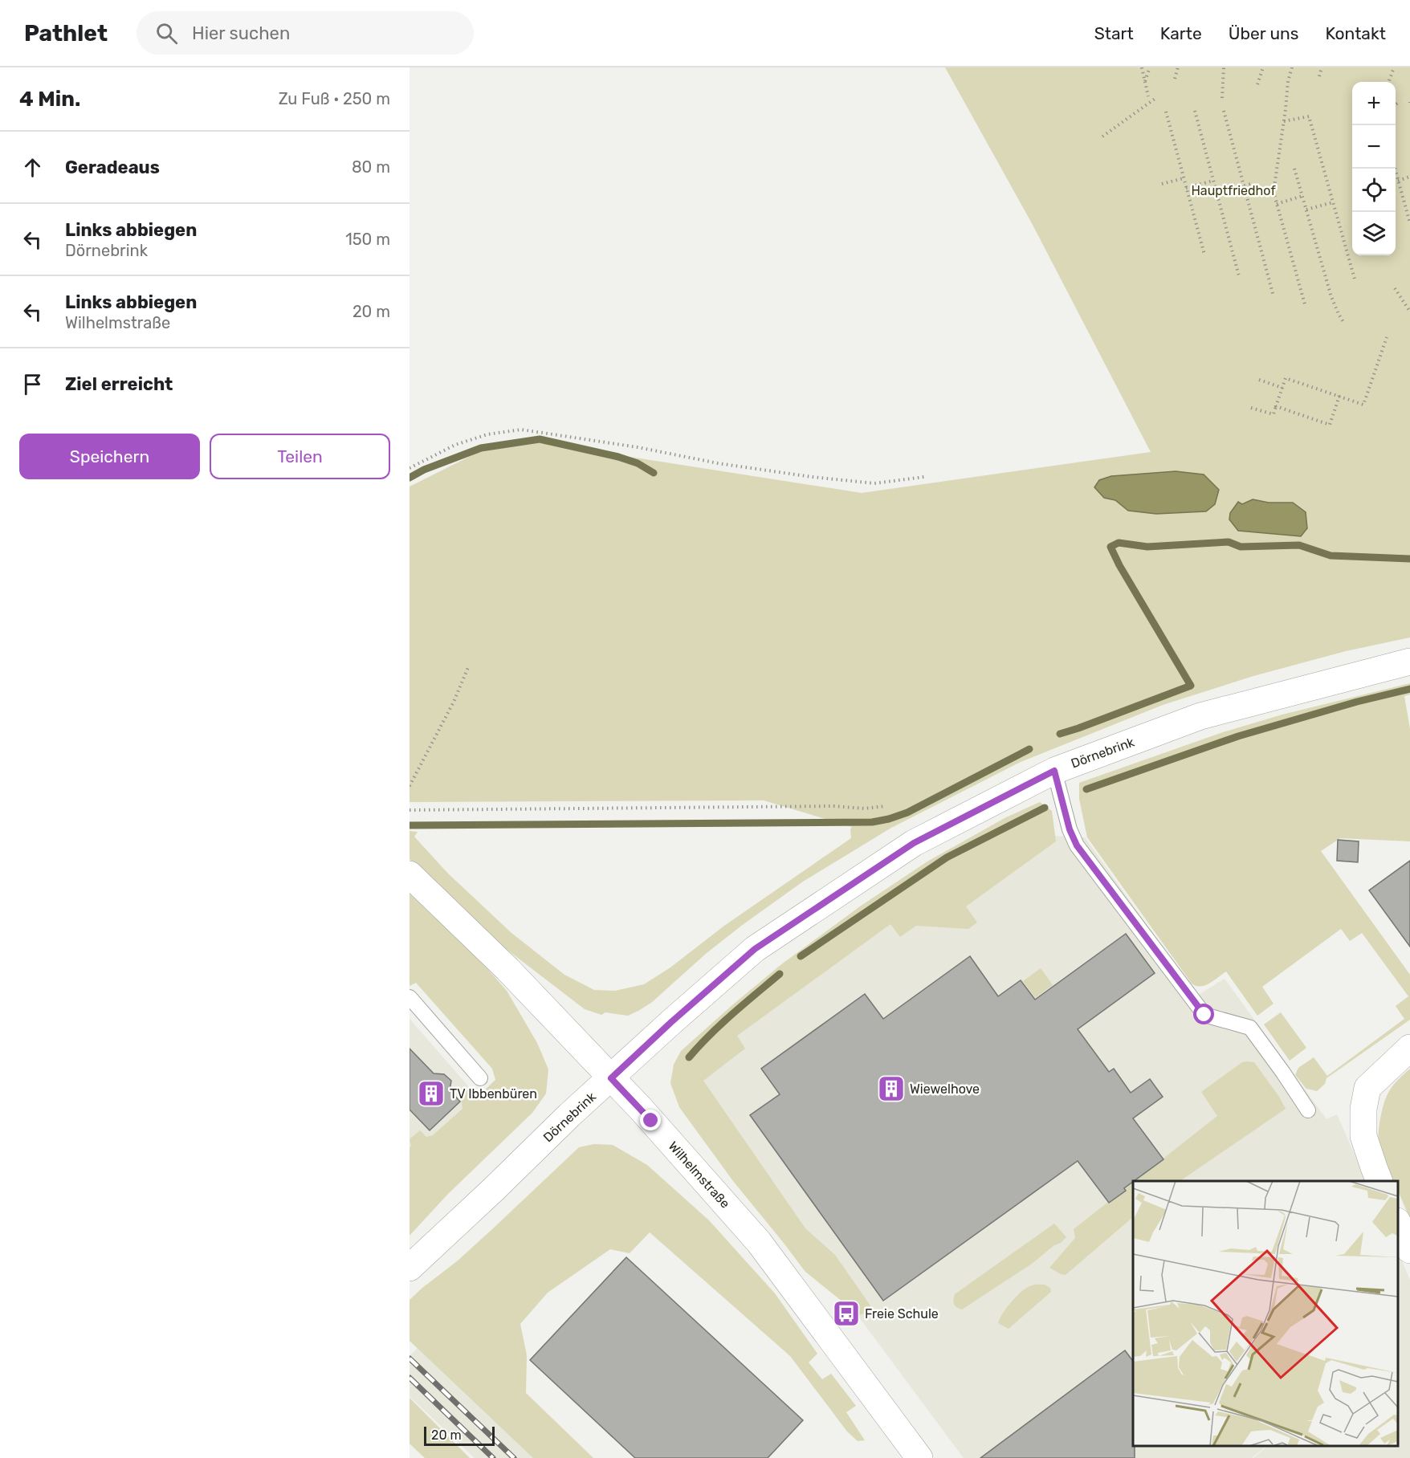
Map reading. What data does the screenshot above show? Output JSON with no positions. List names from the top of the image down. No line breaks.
{"streets":{"street":["Dörnebrink","Wilhelmstraße"]},"crossings":[["Dörnebrink","Wilhelmstraße"]],"parks":["Hauptfriedhof"],"places":{"building":["Wiewelhove","TV Ibbenbüren"],"bus stop":["Freie Schule"]},"scale_bar":"20 m","page":{"header":"Pathlet","search":"Hier suchen","nav":["Start","Karte","Über uns","Kontakt"],"heading":["4 Min.","Zu Fuß · 250 m"],"map_buttons":["+","−"],"list":[["Geradeaus","80 m"],["Links abbiegen","Dörnebrink","150 m"],["Links abbiegen","Wilhelmstraße","20 m"],"Ziel erreicht"],"buttons":["Speichern","Teilen"],"scale":"20 m"}}
